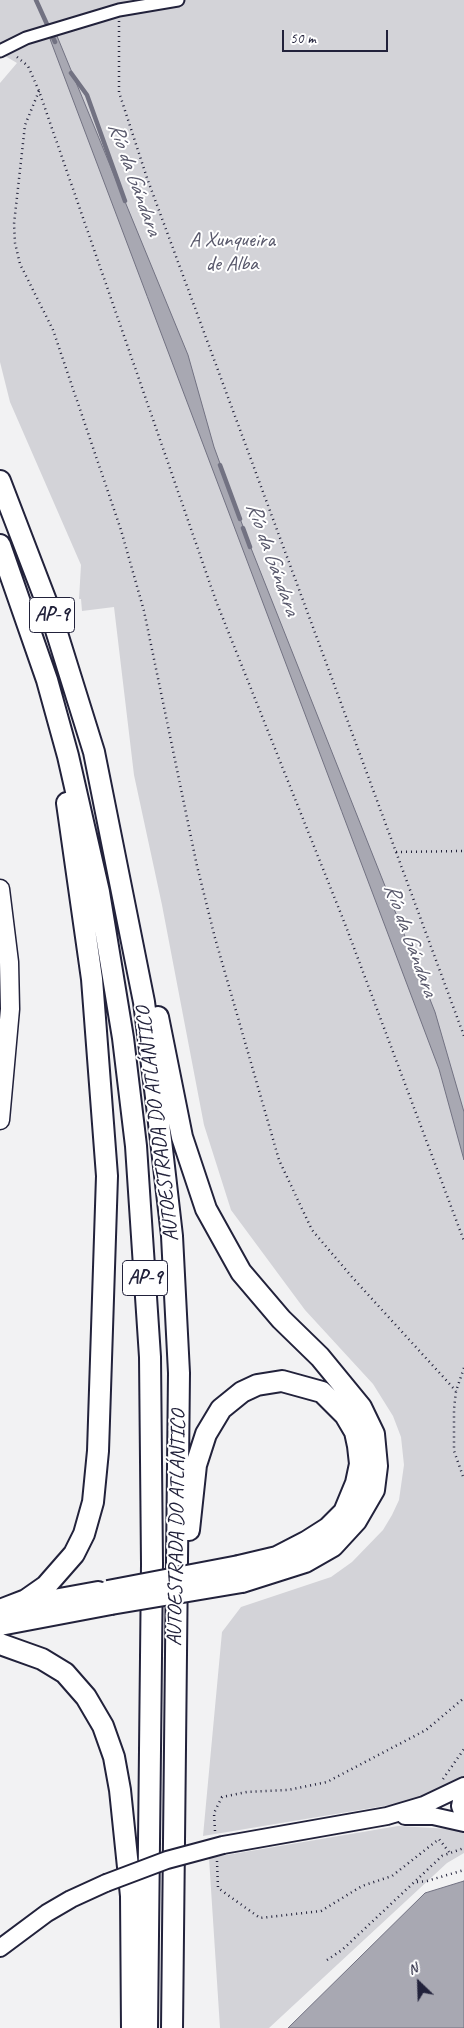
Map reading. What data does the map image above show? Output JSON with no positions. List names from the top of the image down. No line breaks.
{"streets":{"highway":["AP-9","AUTOESTRADA DO ATLÁNTICO"]},"water":["Río da Gándara"],"parks":["A Xunqueira de Alba"],"scale_bar":"50 m","north":"top left"}
